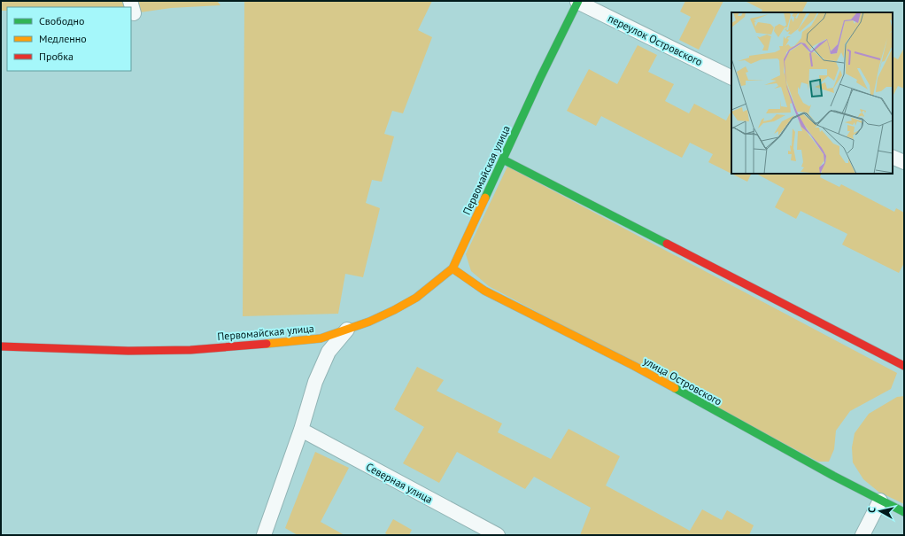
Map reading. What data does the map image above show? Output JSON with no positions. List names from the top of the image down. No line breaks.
{"streets":{"street":["переулок Островского","Первомайская улица","улица Островского","Северная улица"]},"crossings":[["переулок Островского","Первомайская улица"],["Первомайская улица","улица Островского"]],"legend":["Свободно","Медленно","Пробка"],"north":"left"}
